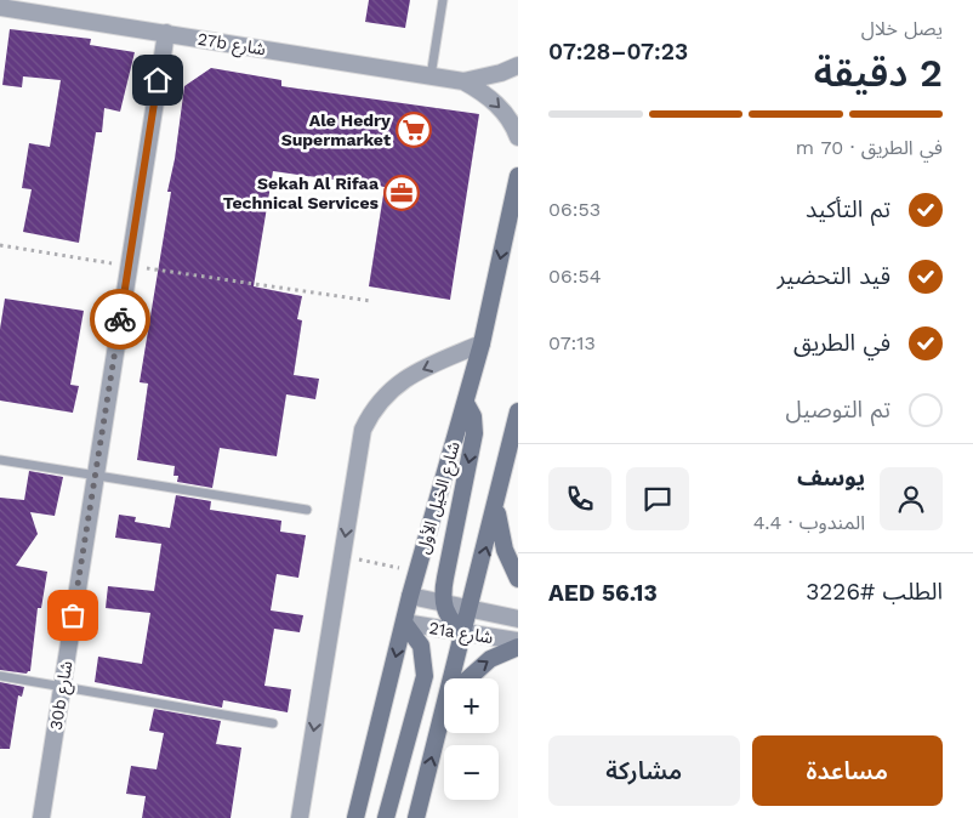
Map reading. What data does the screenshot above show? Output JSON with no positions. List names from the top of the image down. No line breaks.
{"streets":{"main road":["شارع الخيل الأول"],"street":["27b شارع","21a شارع","30b شارع"]},"crossings":[["27b شارع","30b شارع"],["شارع الخيل الأول","21a شارع"]],"places":{"supermarket":["Ale Hedry Supermarket"],"office":["Sekah Al Rifaa Technical Services"]},"page":{"heading":["2 دقيقة","يصل خلال","07:23–07:28"],"panel":["يوسف","المندوب · 4.4","الطلب #3226","AED 56.13"],"bar":"في الطريق · 70 m","list":[["تم التأكيد","06:53"],["قيد التحضير","06:54"],["في الطريق","07:13"],"تم التوصيل"],"map_buttons":["+","−"],"buttons":["مساعدة","مشاركة"]}}
